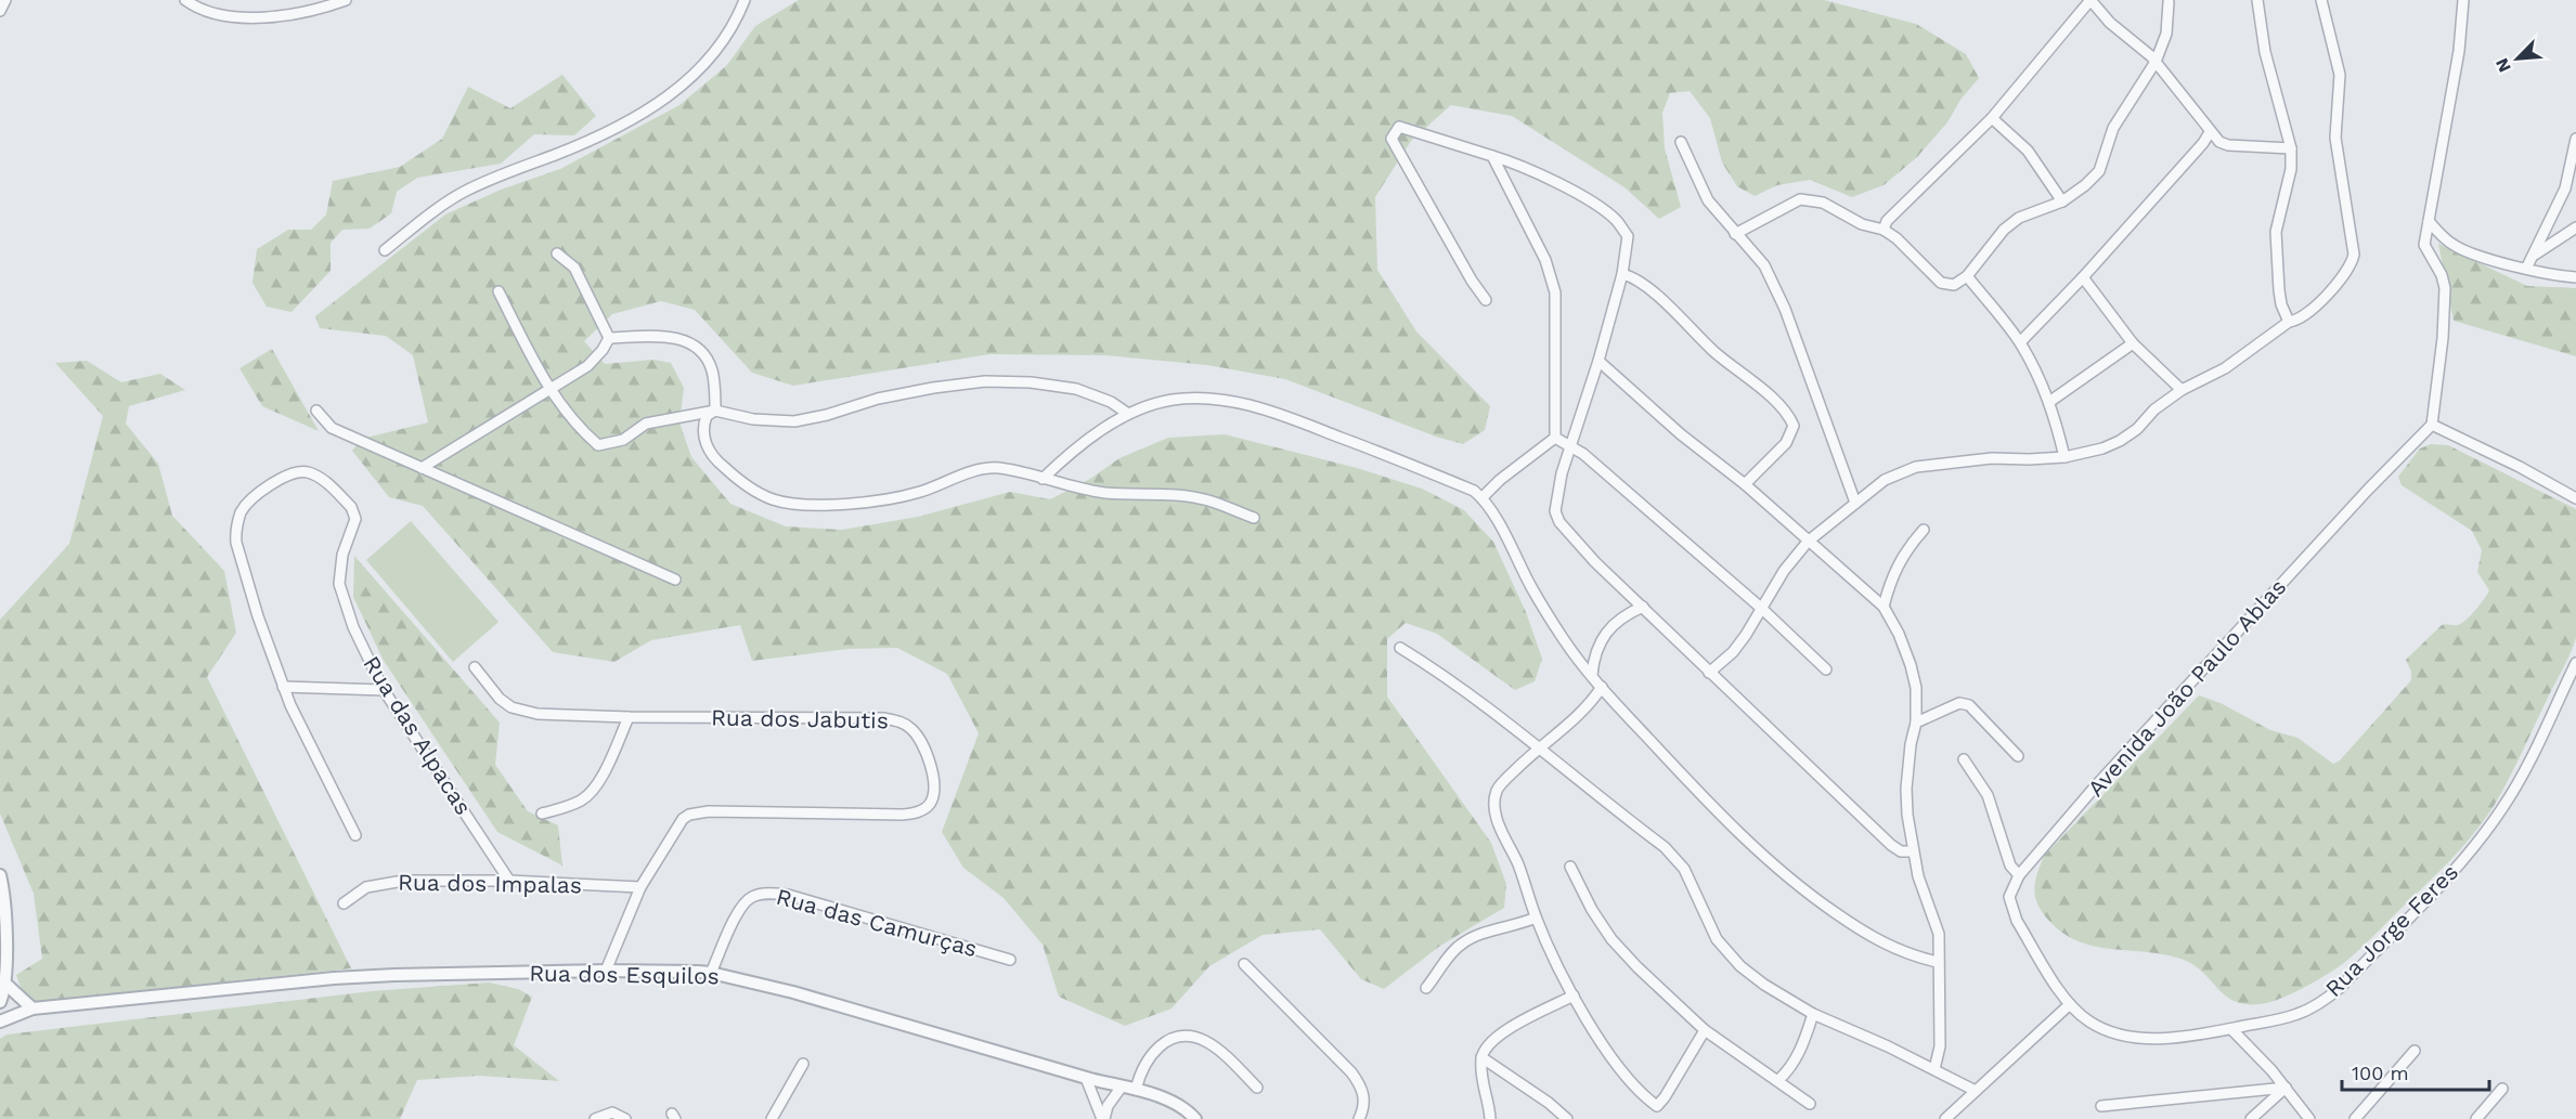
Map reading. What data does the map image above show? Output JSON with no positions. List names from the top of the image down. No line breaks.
{"streets":{"street":["Avenida João Paulo Ablas","Rua dos Jabutis","Rua das Alpacas","Rua dos Impalas","Rua das Camurças","Rua Jorge Feres","Rua dos Esquilos"]},"crossings":[["Avenida João Paulo Ablas","Rua Jorge Feres"],["Rua dos Jabutis","Rua dos Impalas"],["Rua dos Jabutis","Rua dos Esquilos"],["Rua das Alpacas","Rua dos Impalas"],["Rua das Camurças","Rua dos Esquilos"]],"scale_bar":"100 m","north":"bottom left"}
